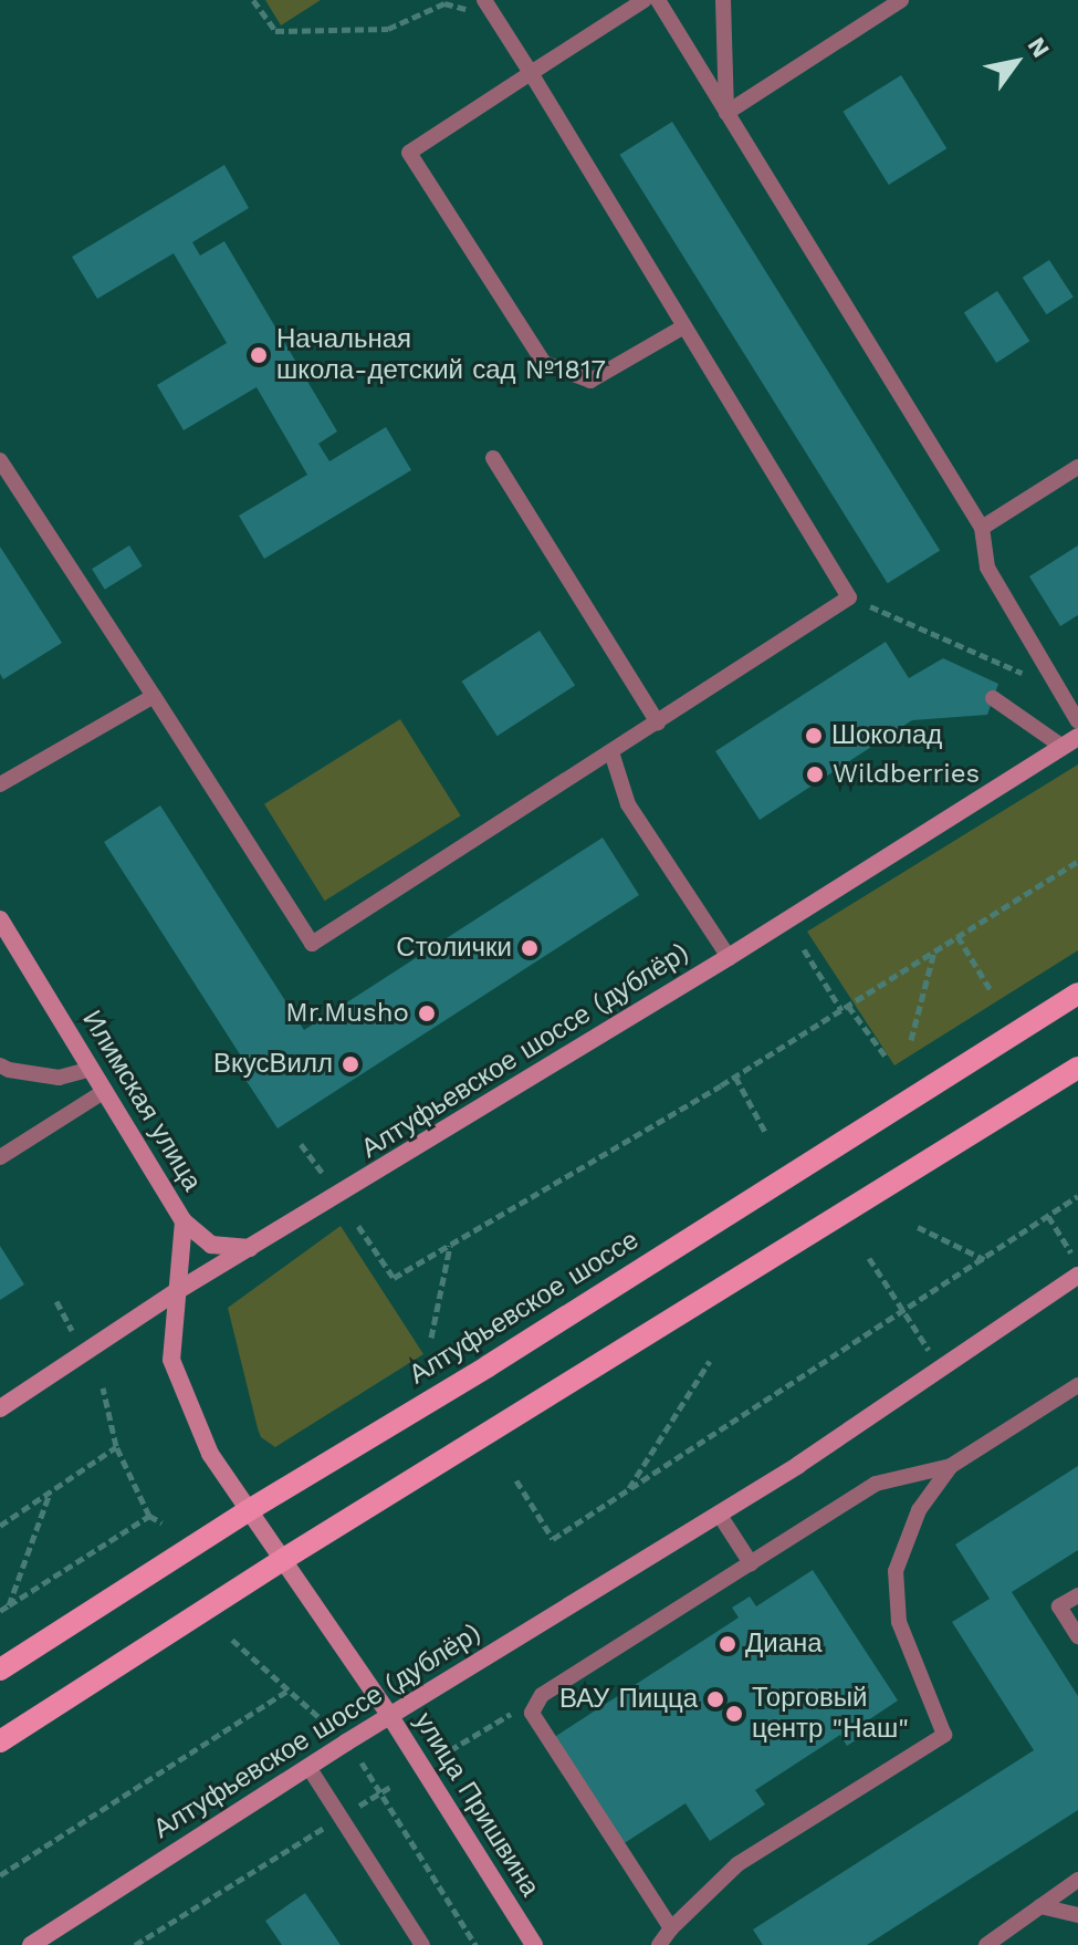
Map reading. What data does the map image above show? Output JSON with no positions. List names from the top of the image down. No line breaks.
{"streets":{"main road":["Алтуфьевское шоссе"],"street":["Алтуфьевское шоссе (дублёр)","Илимская улица","улица Пришвина"]},"crossings":[["Алтуфьевское шоссе (дублёр)","Илимская улица"],["Алтуфьевское шоссе (дублёр)","улица Пришвина"],["Илимская улица","Алтуфьевское шоссе"],["Илимская улица","улица Пришвина"]],"places":["Начальная школа-детский сад №1817","Шоколад","Wildberries","Столички","Mr.Musho","ВкусВилл","Диана","ВАУ Пицца","Торговый центр \"Наш\""],"north":"top right"}
